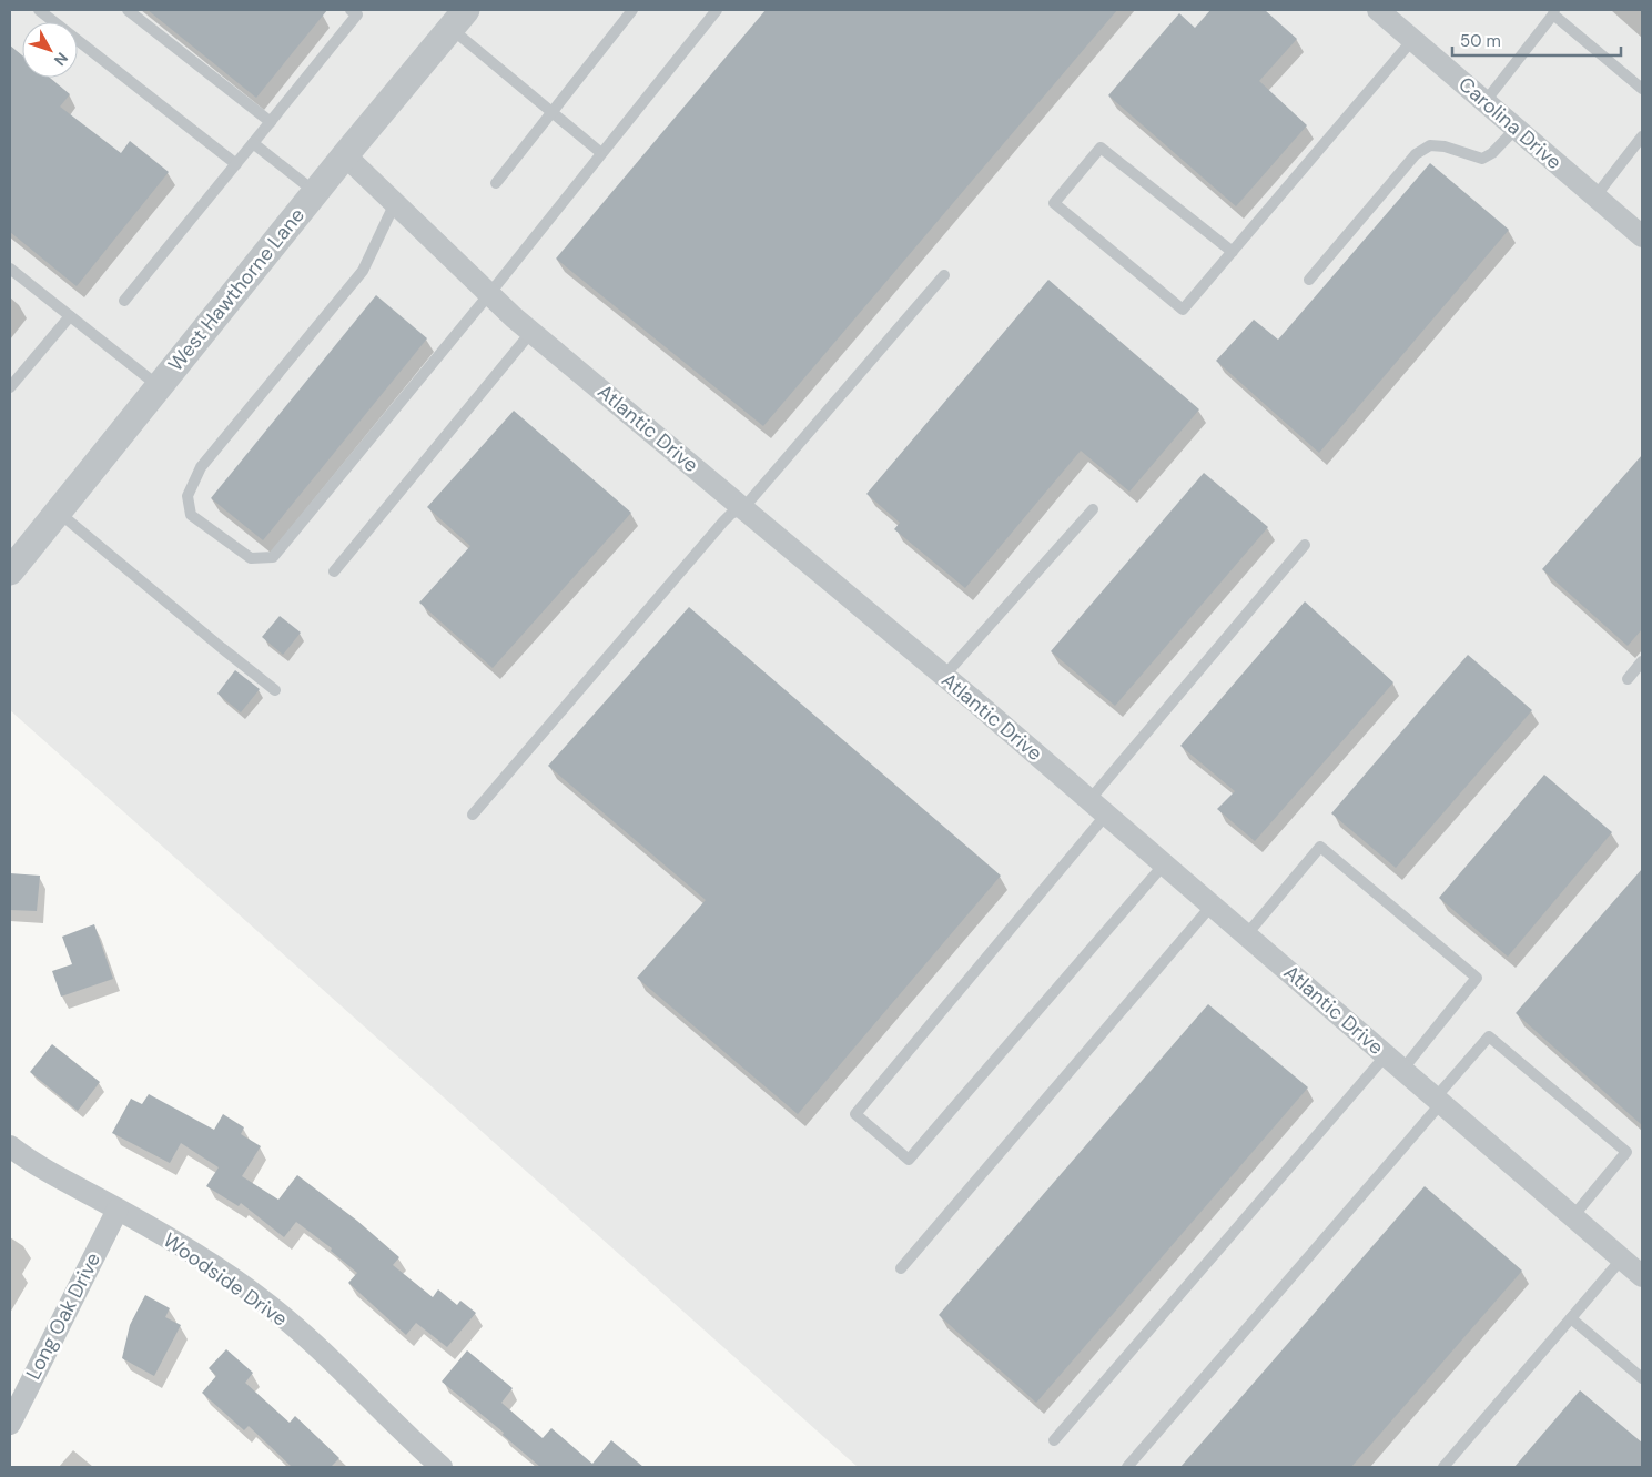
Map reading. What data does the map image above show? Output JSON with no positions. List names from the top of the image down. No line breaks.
{"streets":{"street":["Carolina Drive","West Hawthorne Lane","Atlantic Drive","Woodside Drive","Long Oak Drive"]},"crossings":[["West Hawthorne Lane","Atlantic Drive"],["Woodside Drive","Long Oak Drive"]],"scale_bar":"50 m","north":"bottom right"}
